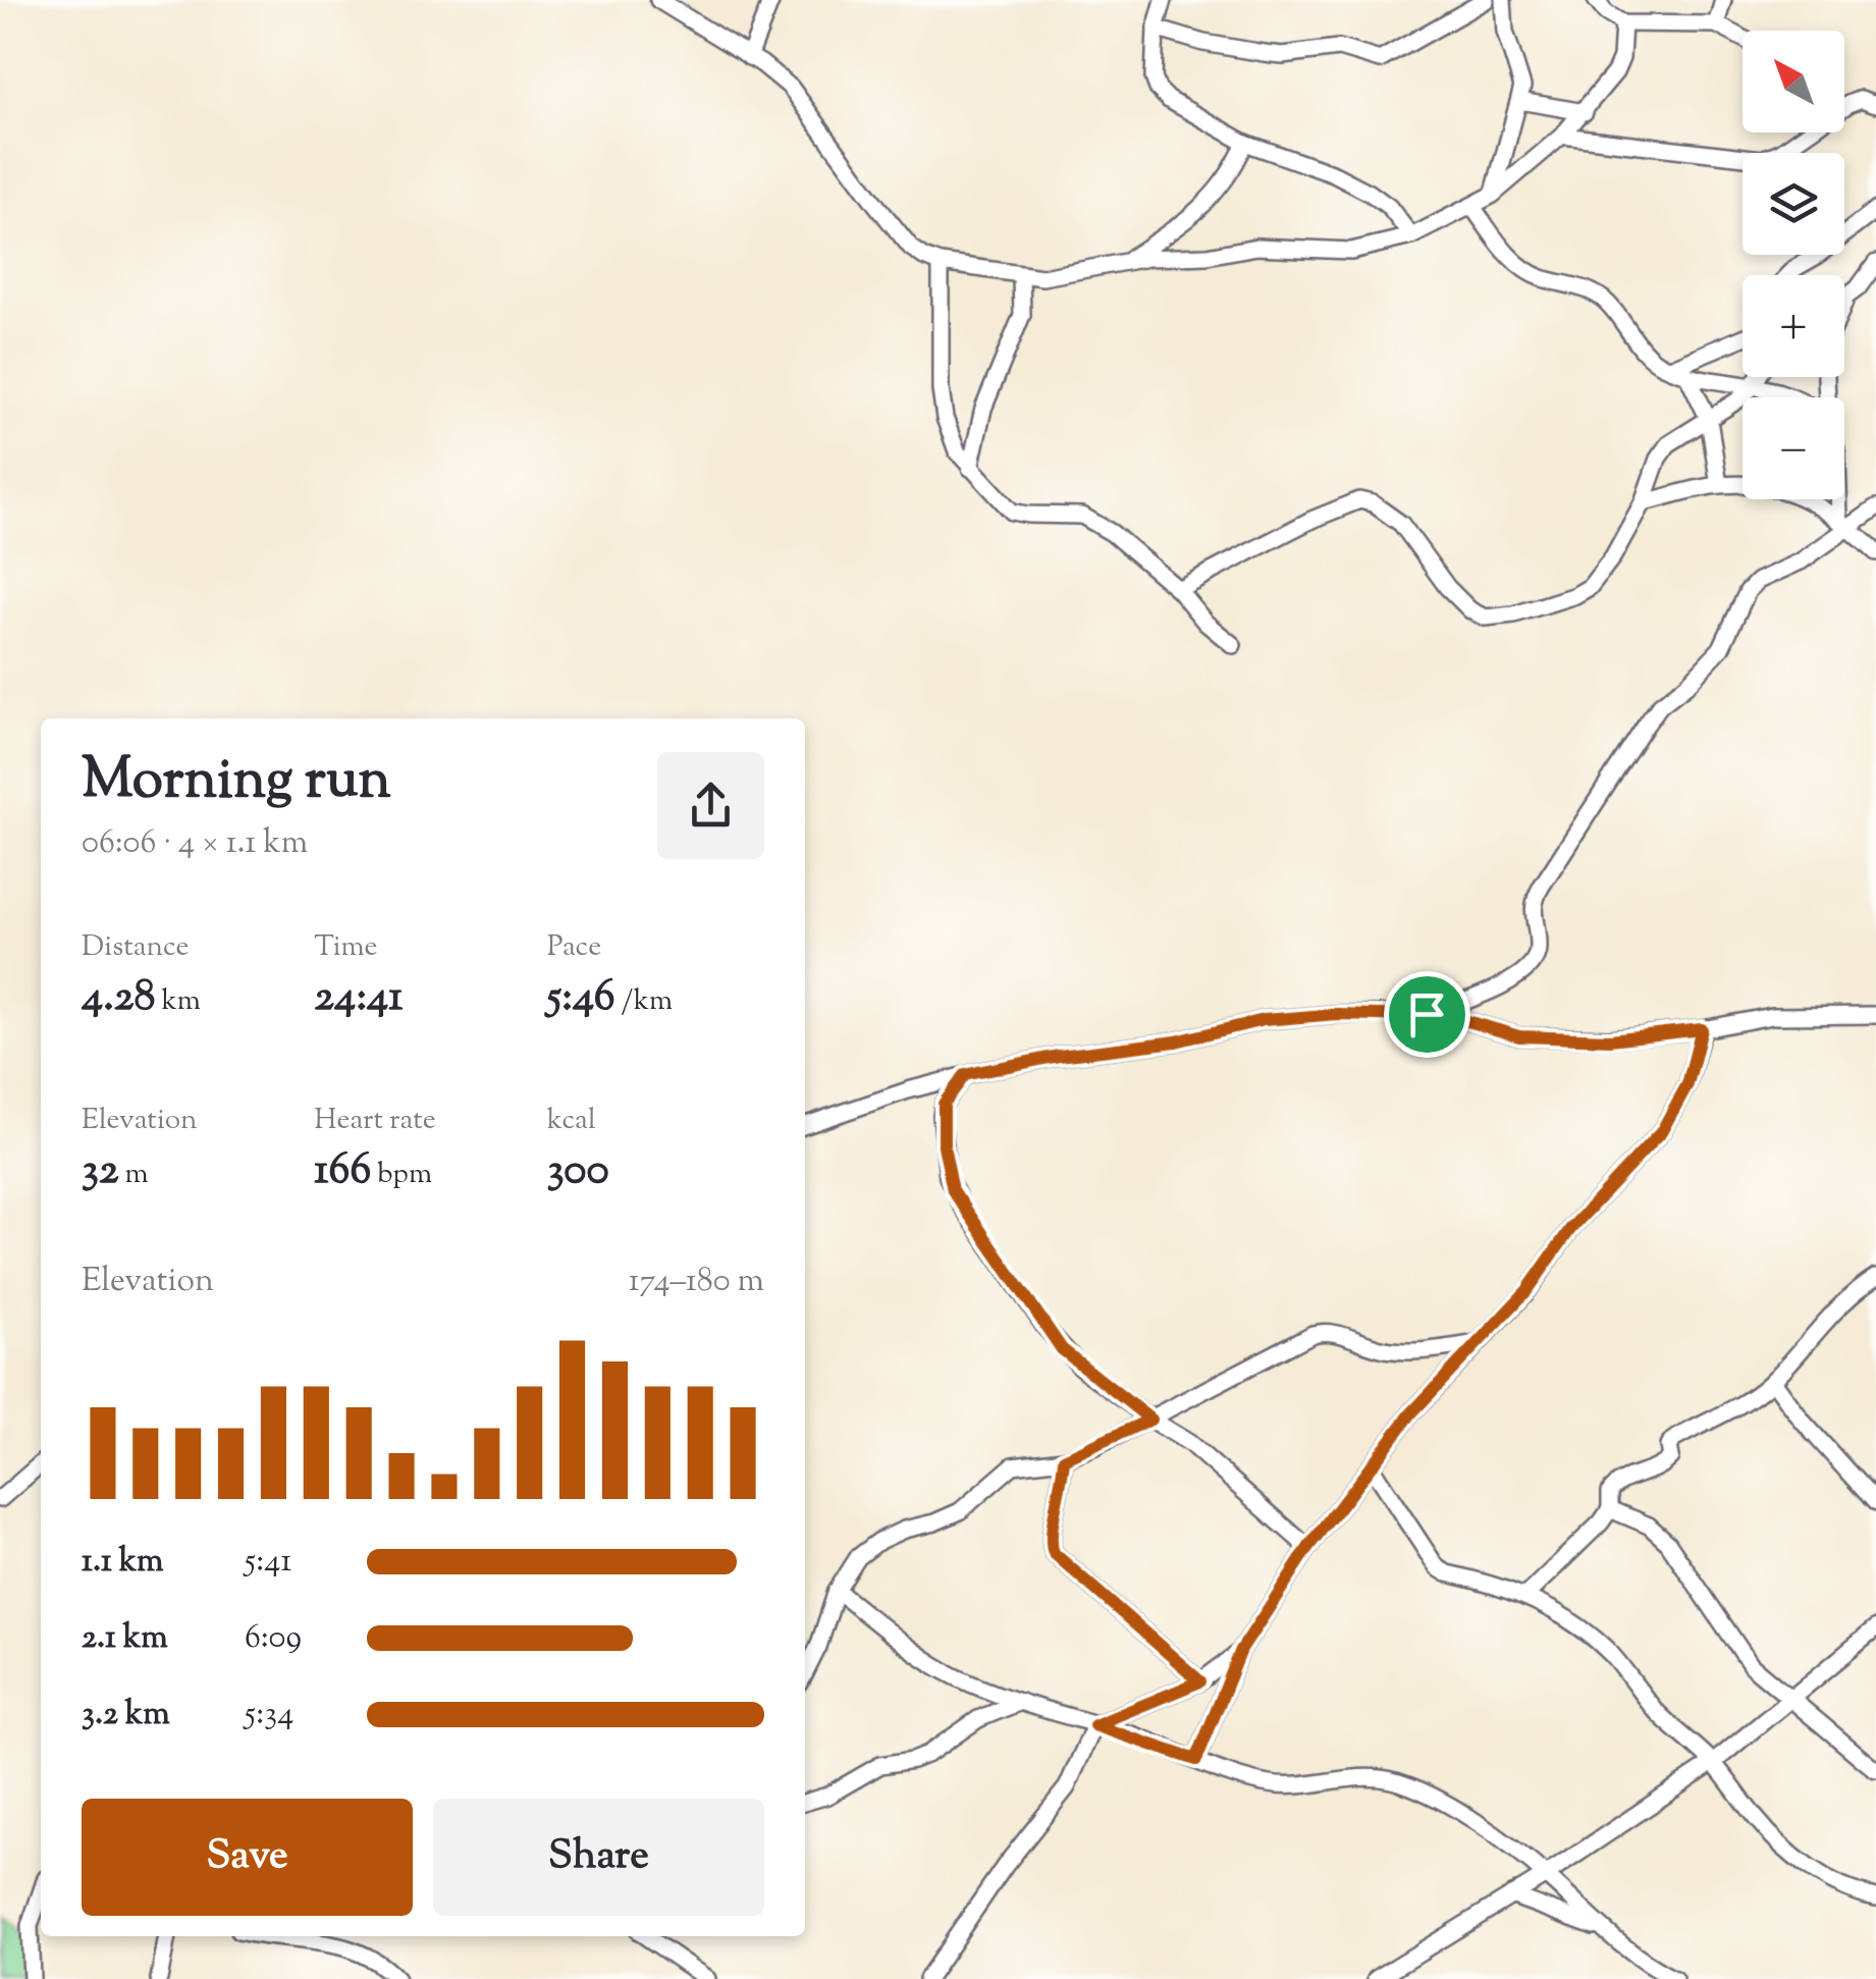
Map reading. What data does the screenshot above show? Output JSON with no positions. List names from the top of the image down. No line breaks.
{"north":"top left","page":{"map_buttons":["+","−"],"heading":["Morning run","06:06 · 4 × 1.1 km"],"stats":[["Distance","4.28 km"],["Time","24:41"],["Pace","5:46 /km"],["Elevation","32 m"],["Heart rate","166 bpm"],["kcal","300"]],"chart":["Elevation","174–180 m"],"list":[{"name":"1.1 km","note":"5:41"},{"name":"2.1 km","note":"6:09"},{"name":"3.2 km","note":"5:34"}],"buttons":["Save","Share"]}}
